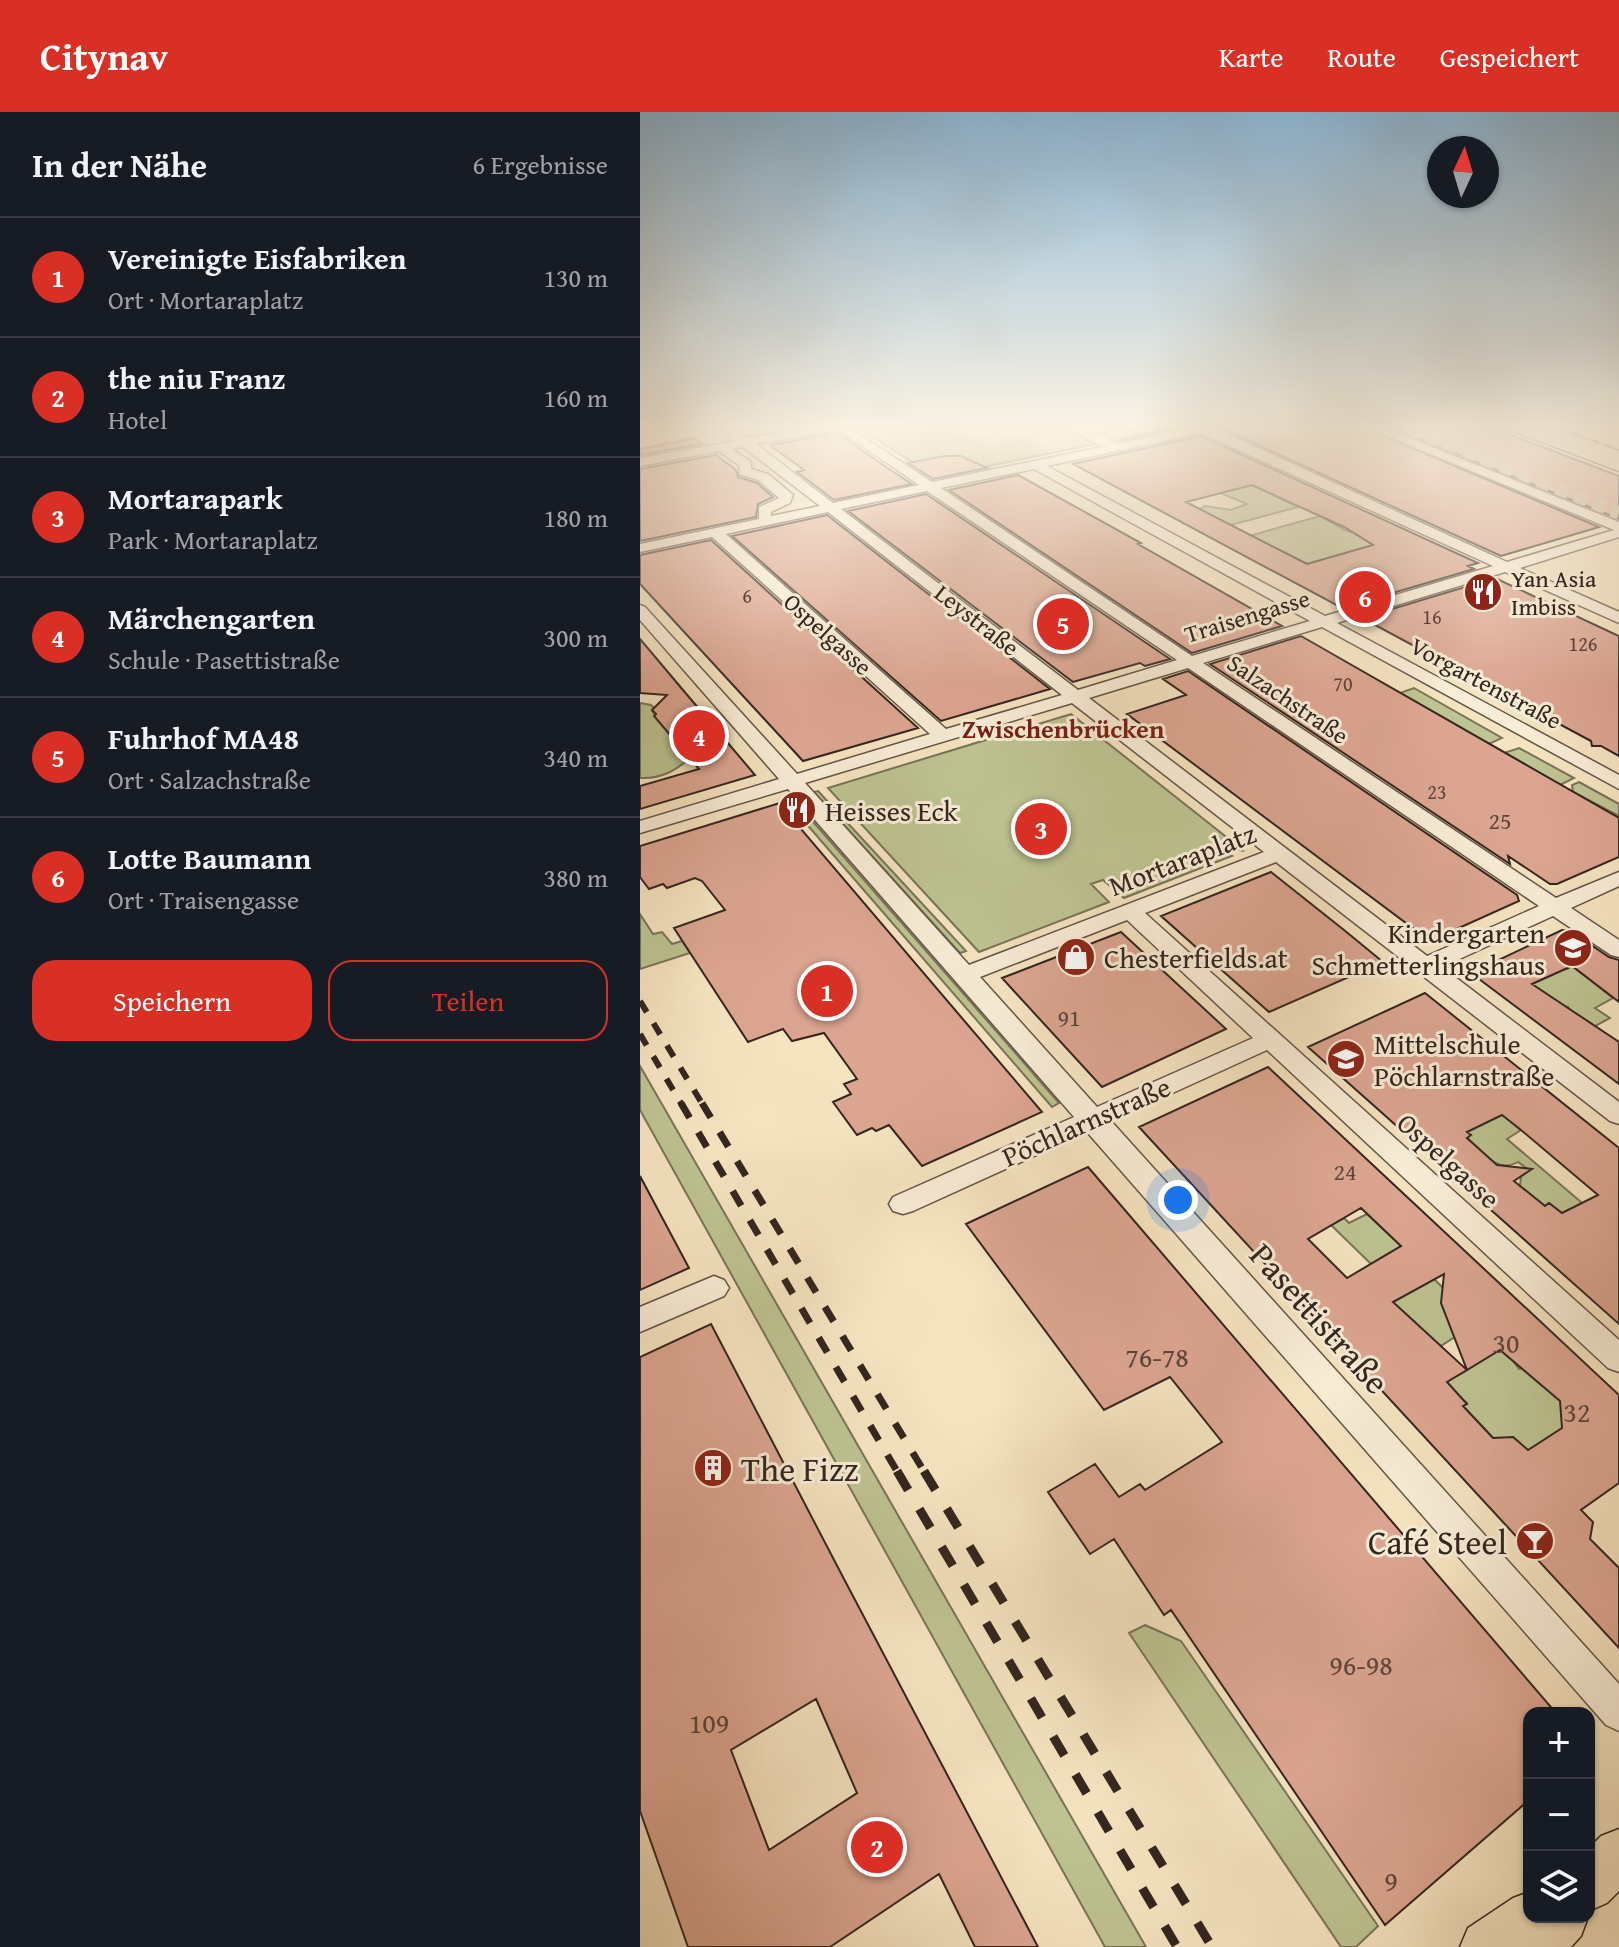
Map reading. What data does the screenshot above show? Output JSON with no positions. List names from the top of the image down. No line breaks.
{"streets":{"street":["Traisengasse","Leystraße","Ospelgasse","Vorgartenstraße","Salzachstraße","Mortaraplatz","Pöchlarnstraße","Pasettistraße"]},"crossings":[["Traisengasse","Leystraße"],["Traisengasse","Vorgartenstraße"],["Traisengasse","Salzachstraße"],["Traisengasse","Mortaraplatz"],["Leystraße","Mortaraplatz"],["Ospelgasse","Mortaraplatz"],["Ospelgasse","Pöchlarnstraße"],["Mortaraplatz","Pasettistraße"],["Pöchlarnstraße","Pasettistraße"]],"districts":["Zwischenbrücken"],"places":{"restaurant":["Yan Asia Imbiss","Heisses Eck"],"school or university":["Kindergarten Schmetterlingshaus","Mittelschule Pöchlarnstraße"],"shop":["Chesterfields.at"],"building":["The Fizz"],"bar":["Café Steel"]},"house_numbers":["6","16","126","70","23","25","91","24","30","76-78","32","96-98","109","9"],"north":"top","page":{"header":"Citynav","nav":["Karte","Route","Gespeichert"],"heading":["In der Nähe","6 Ergebnisse"],"list":[{"mark":"1","name":"Vereinigte Eisfabriken","note":"Ort · Mortaraplatz","value":"130 m"},{"mark":"2","name":"the niu Franz","note":"Hotel","value":"160 m"},{"mark":"3","name":"Mortarapark","note":"Park · Mortaraplatz","value":"180 m"},{"mark":"4","name":"Märchengarten","note":"Schule · Pasettistraße","value":"300 m"},{"mark":"5","name":"Fuhrhof MA48","note":"Ort · Salzachstraße","value":"340 m"},{"mark":"6","name":"Lotte Baumann","note":"Ort · Traisengasse","value":"380 m"}],"pins":["6","5","4","3","1","2"],"buttons":["Speichern","Teilen"],"map_buttons":["+","−"]}}
